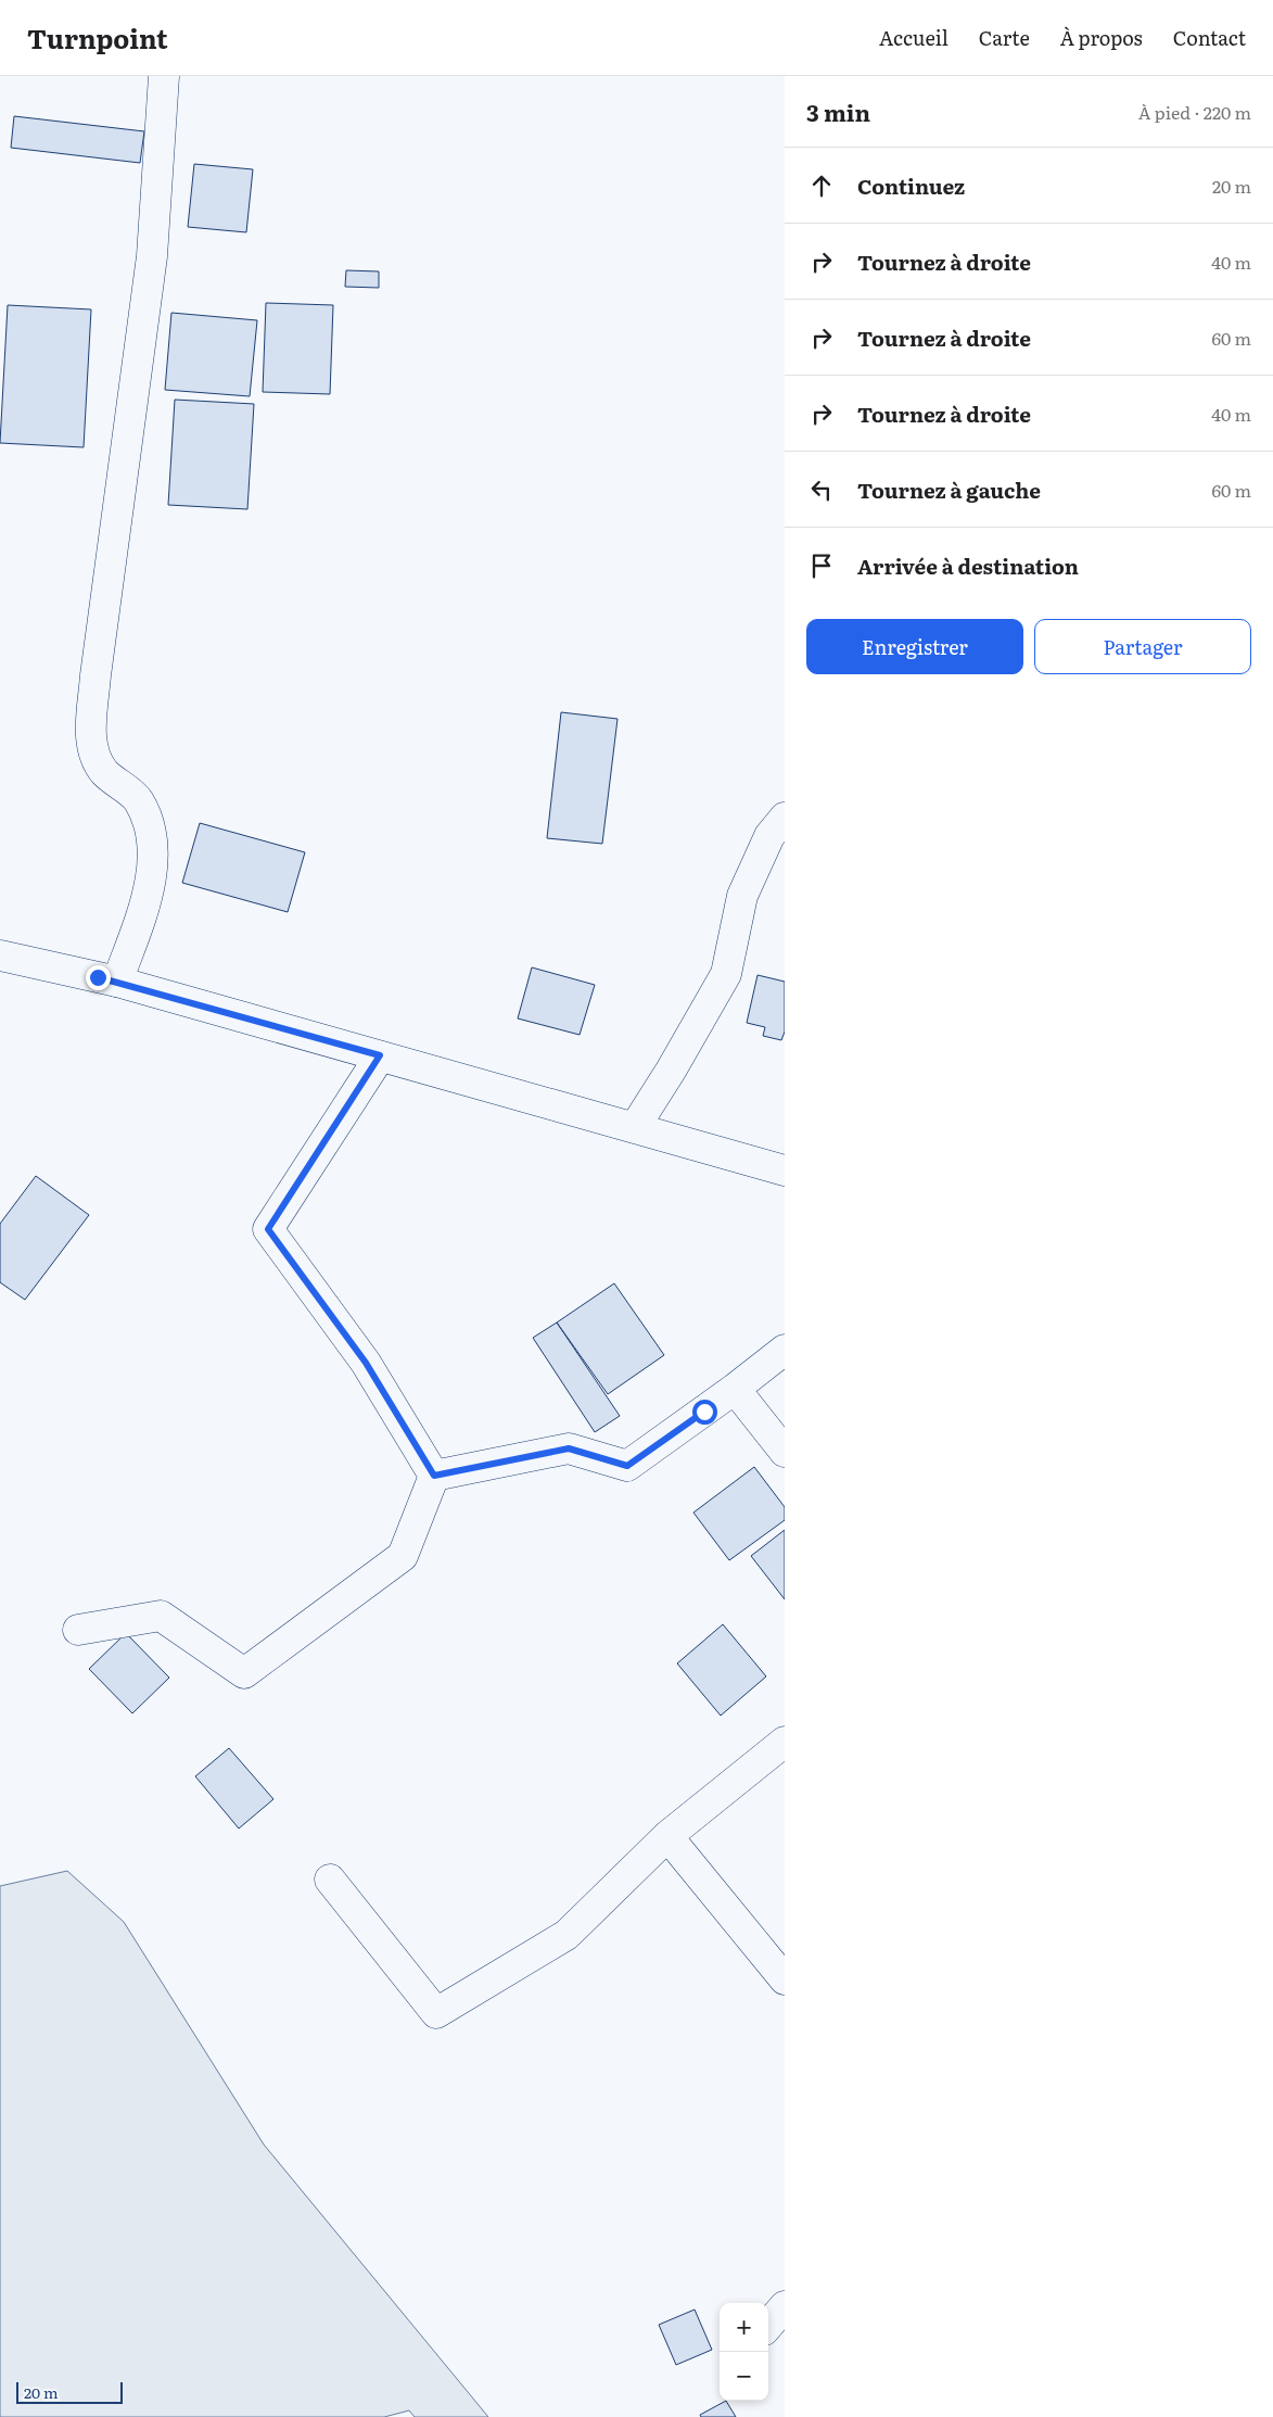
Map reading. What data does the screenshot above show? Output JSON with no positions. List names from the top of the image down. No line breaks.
{"scale_bar":"20 m","page":{"header":"Turnpoint","nav":["Accueil","Carte","À propos","Contact"],"heading":["3 min","À pied · 220 m"],"list":[["Continuez","20 m"],["Tournez à droite","40 m"],["Tournez à droite","60 m"],["Tournez à droite","40 m"],["Tournez à gauche","60 m"],"Arrivée à destination"],"buttons":["Enregistrer","Partager"],"map_buttons":["+","−"],"scale":"20 m"}}
